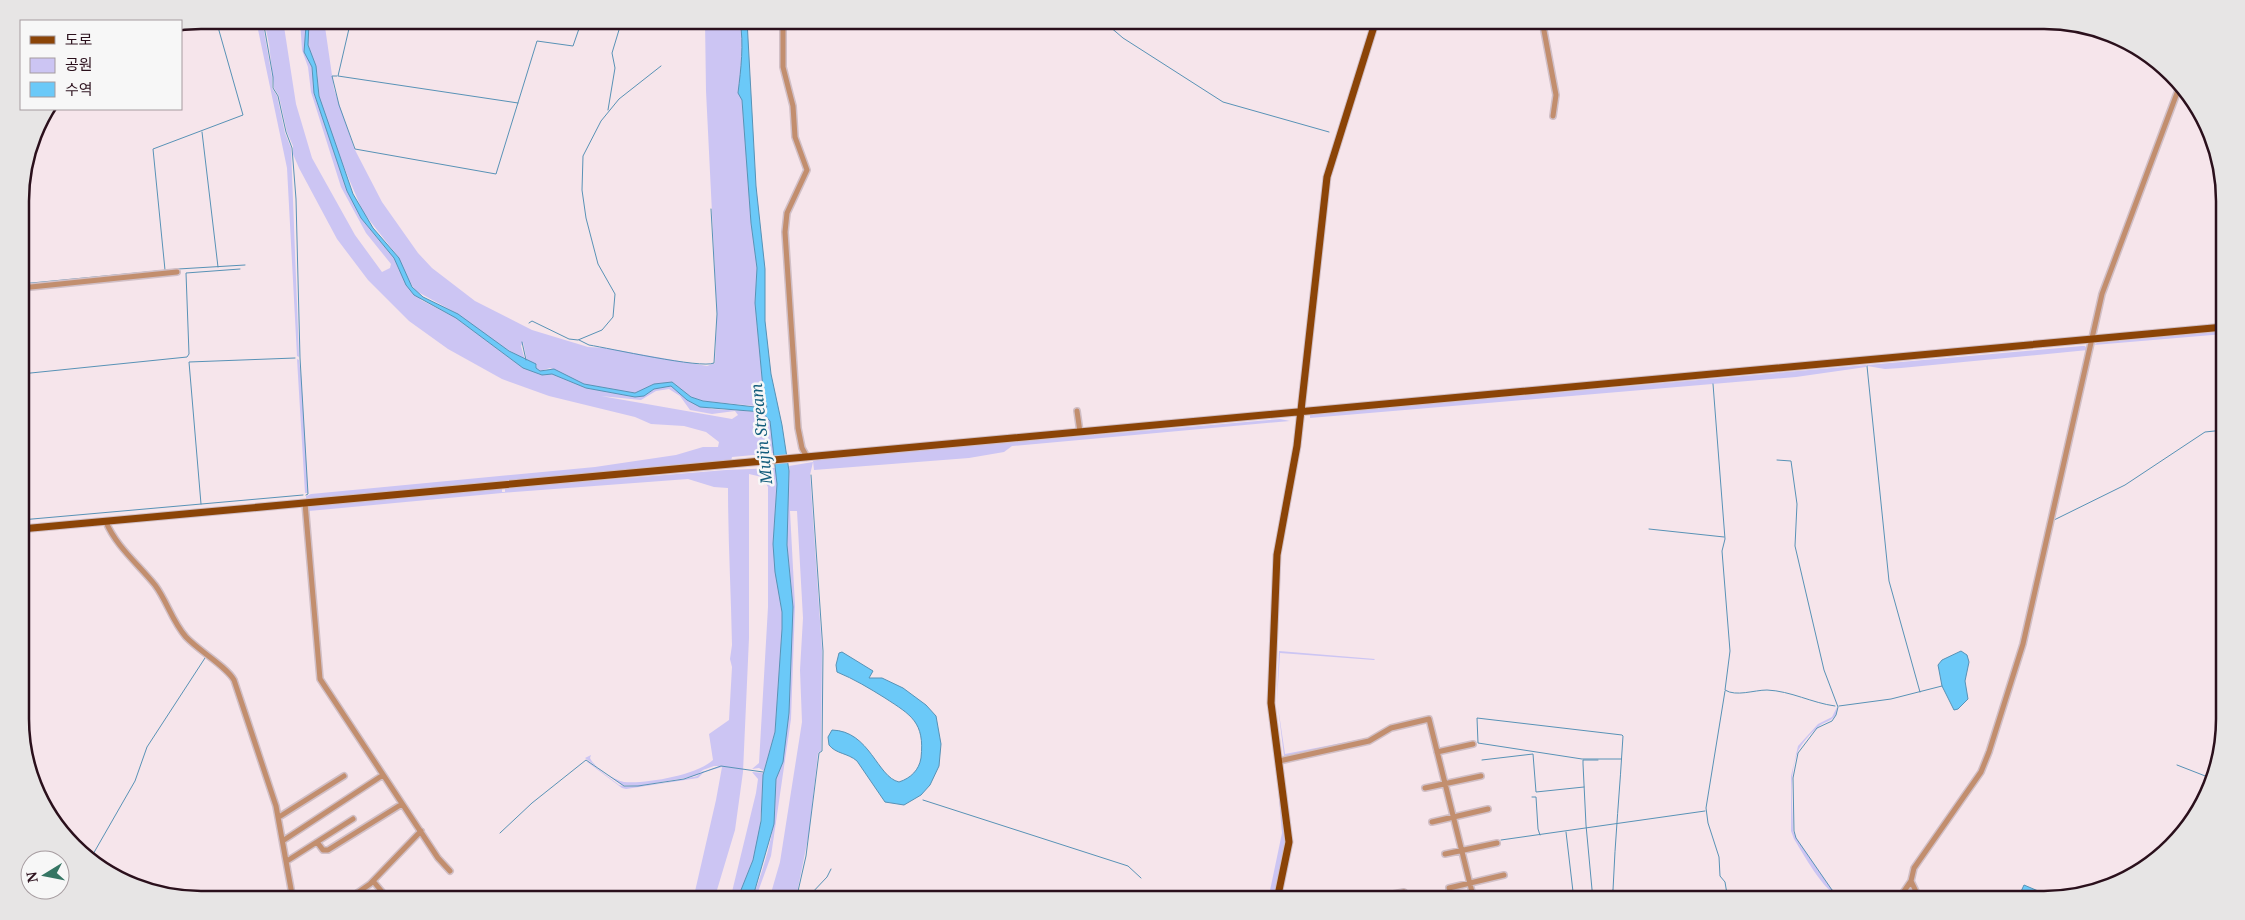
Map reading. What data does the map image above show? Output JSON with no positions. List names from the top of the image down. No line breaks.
{"water":["Mujin Stream"],"legend":["도로","공원","수역"],"north":"left"}
